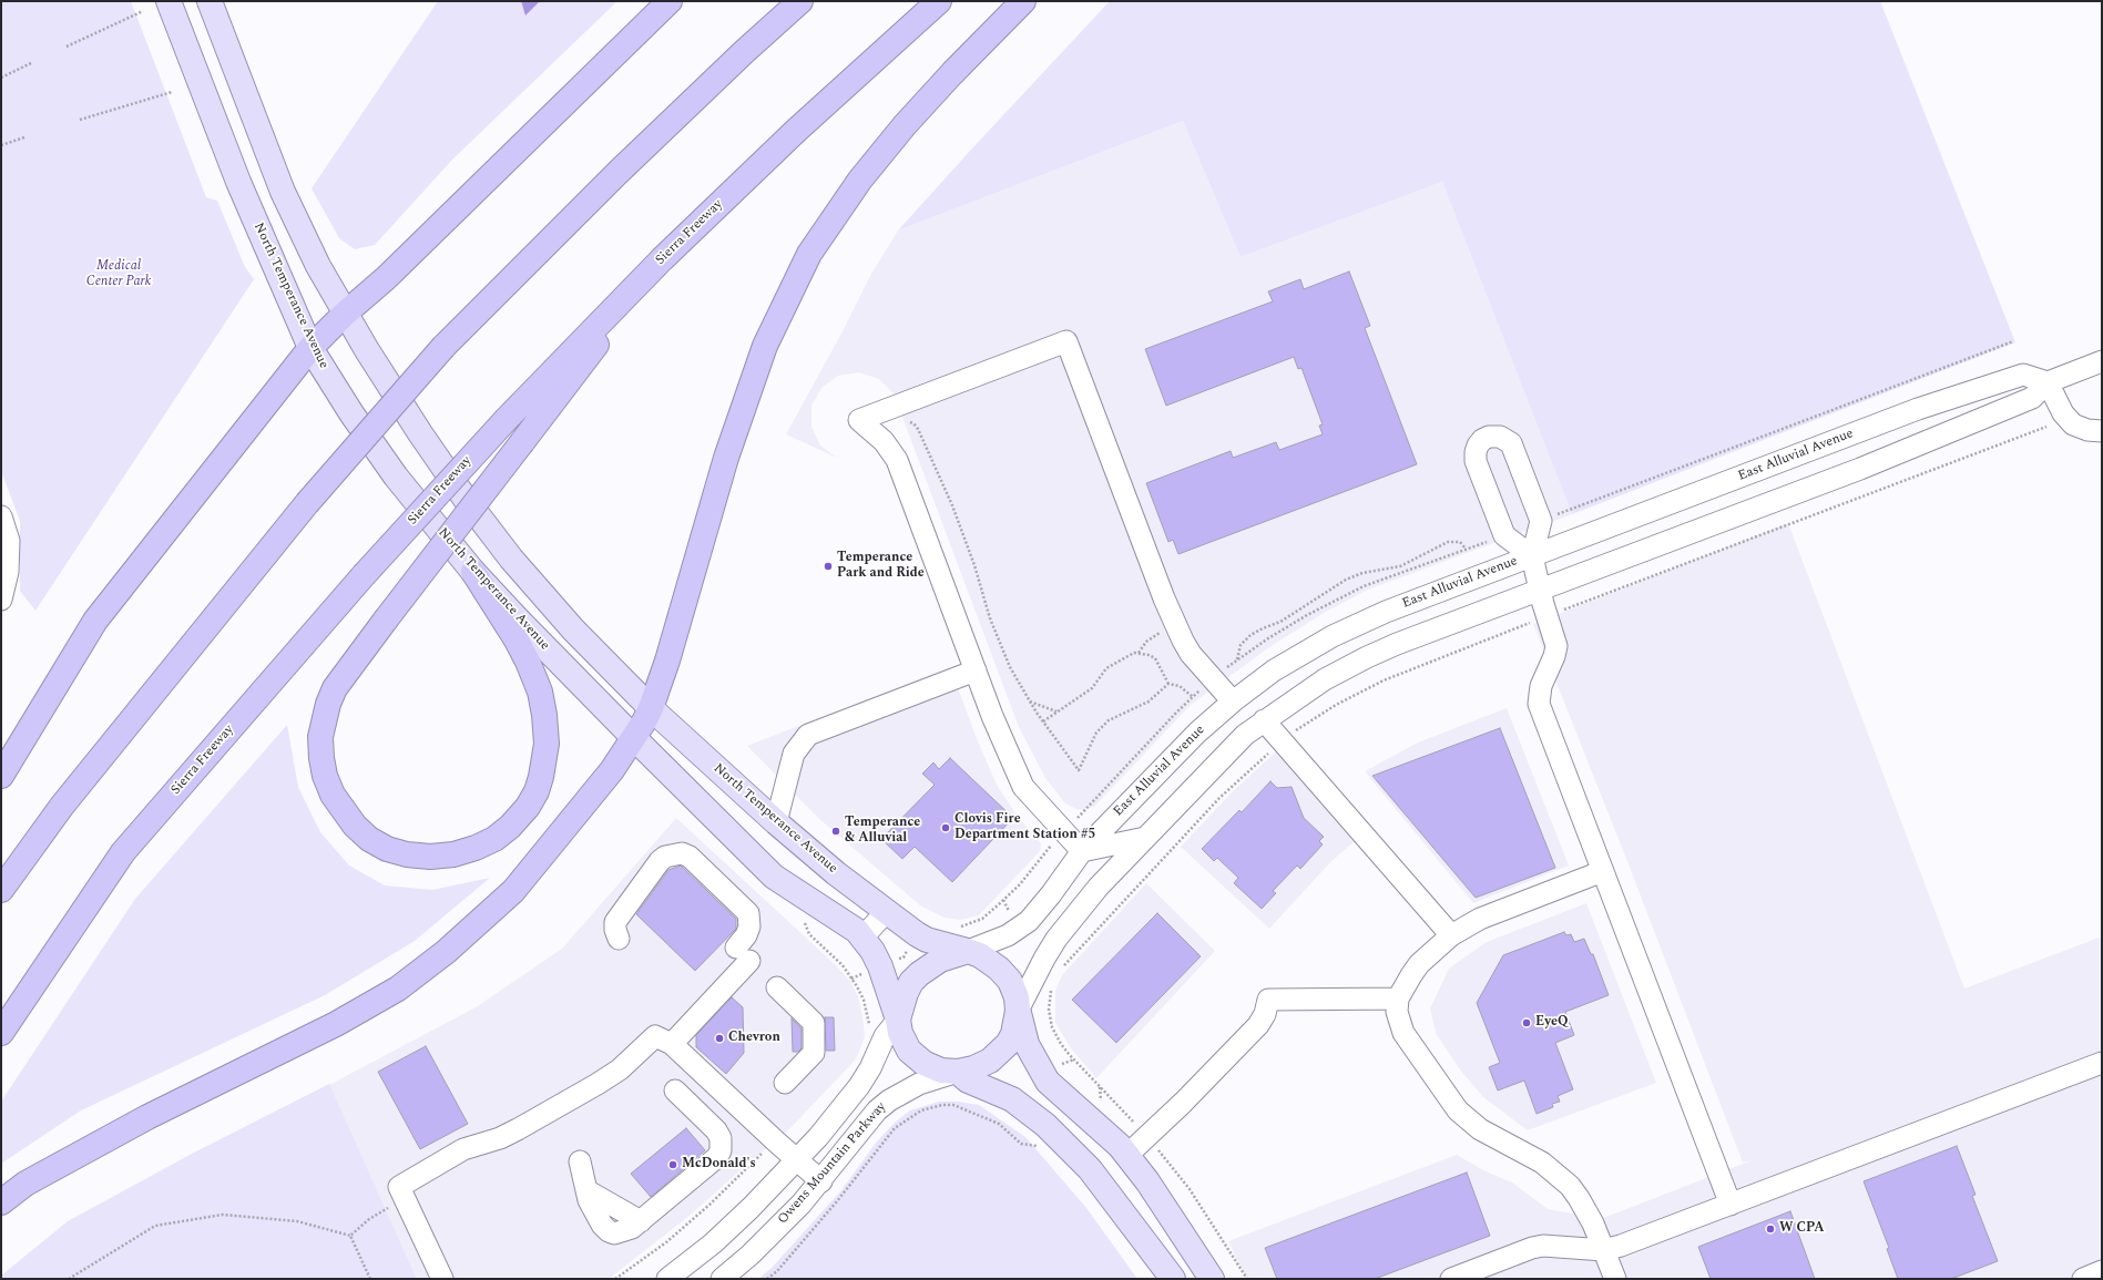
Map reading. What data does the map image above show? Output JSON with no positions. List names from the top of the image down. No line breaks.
{"streets":{"highway":["Sierra Freeway"],"main road":["North Temperance Avenue"],"street":["East Alluvial Avenue","Owens Mountain Parkway"]},"crossings":[["North Temperance Avenue","East Alluvial Avenue"],["North Temperance Avenue","Owens Mountain Parkway"],["East Alluvial Avenue","Owens Mountain Parkway"]],"parks":["Medical Center Park"],"places":["Temperance Park and Ride","Clovis Fire Department Station #5","Temperance & Alluvial","EyeQ","Chevron","McDonald's","W CPA"]}
